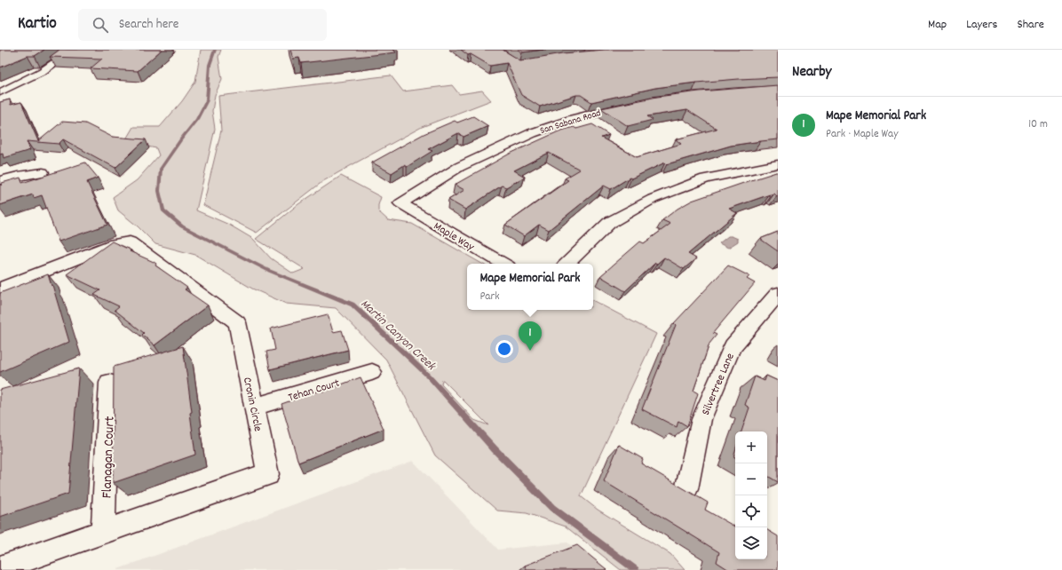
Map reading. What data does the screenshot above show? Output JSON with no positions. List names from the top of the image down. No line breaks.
{"streets":{"street":["San Sabana Road","Maple Way","Silvertree Lane","Tehan Court","Cronin Circle","Flanagan Court"]},"crossings":[["San Sabana Road","Maple Way"],["Tehan Court","Cronin Circle"],["Cronin Circle","Flanagan Court"]],"water":["Martin Canyon Creek"],"page":{"header":"Kartio","search":"Search here","nav":["Map","Layers","Share"],"heading":"Nearby","list":[{"mark":"1","name":"Mape Memorial Park","note":"Park · Maple Way","value":"10 m"}],"popup":["Mape Memorial Park","Park"],"pins":"1","map_buttons":["+","−"]}}
